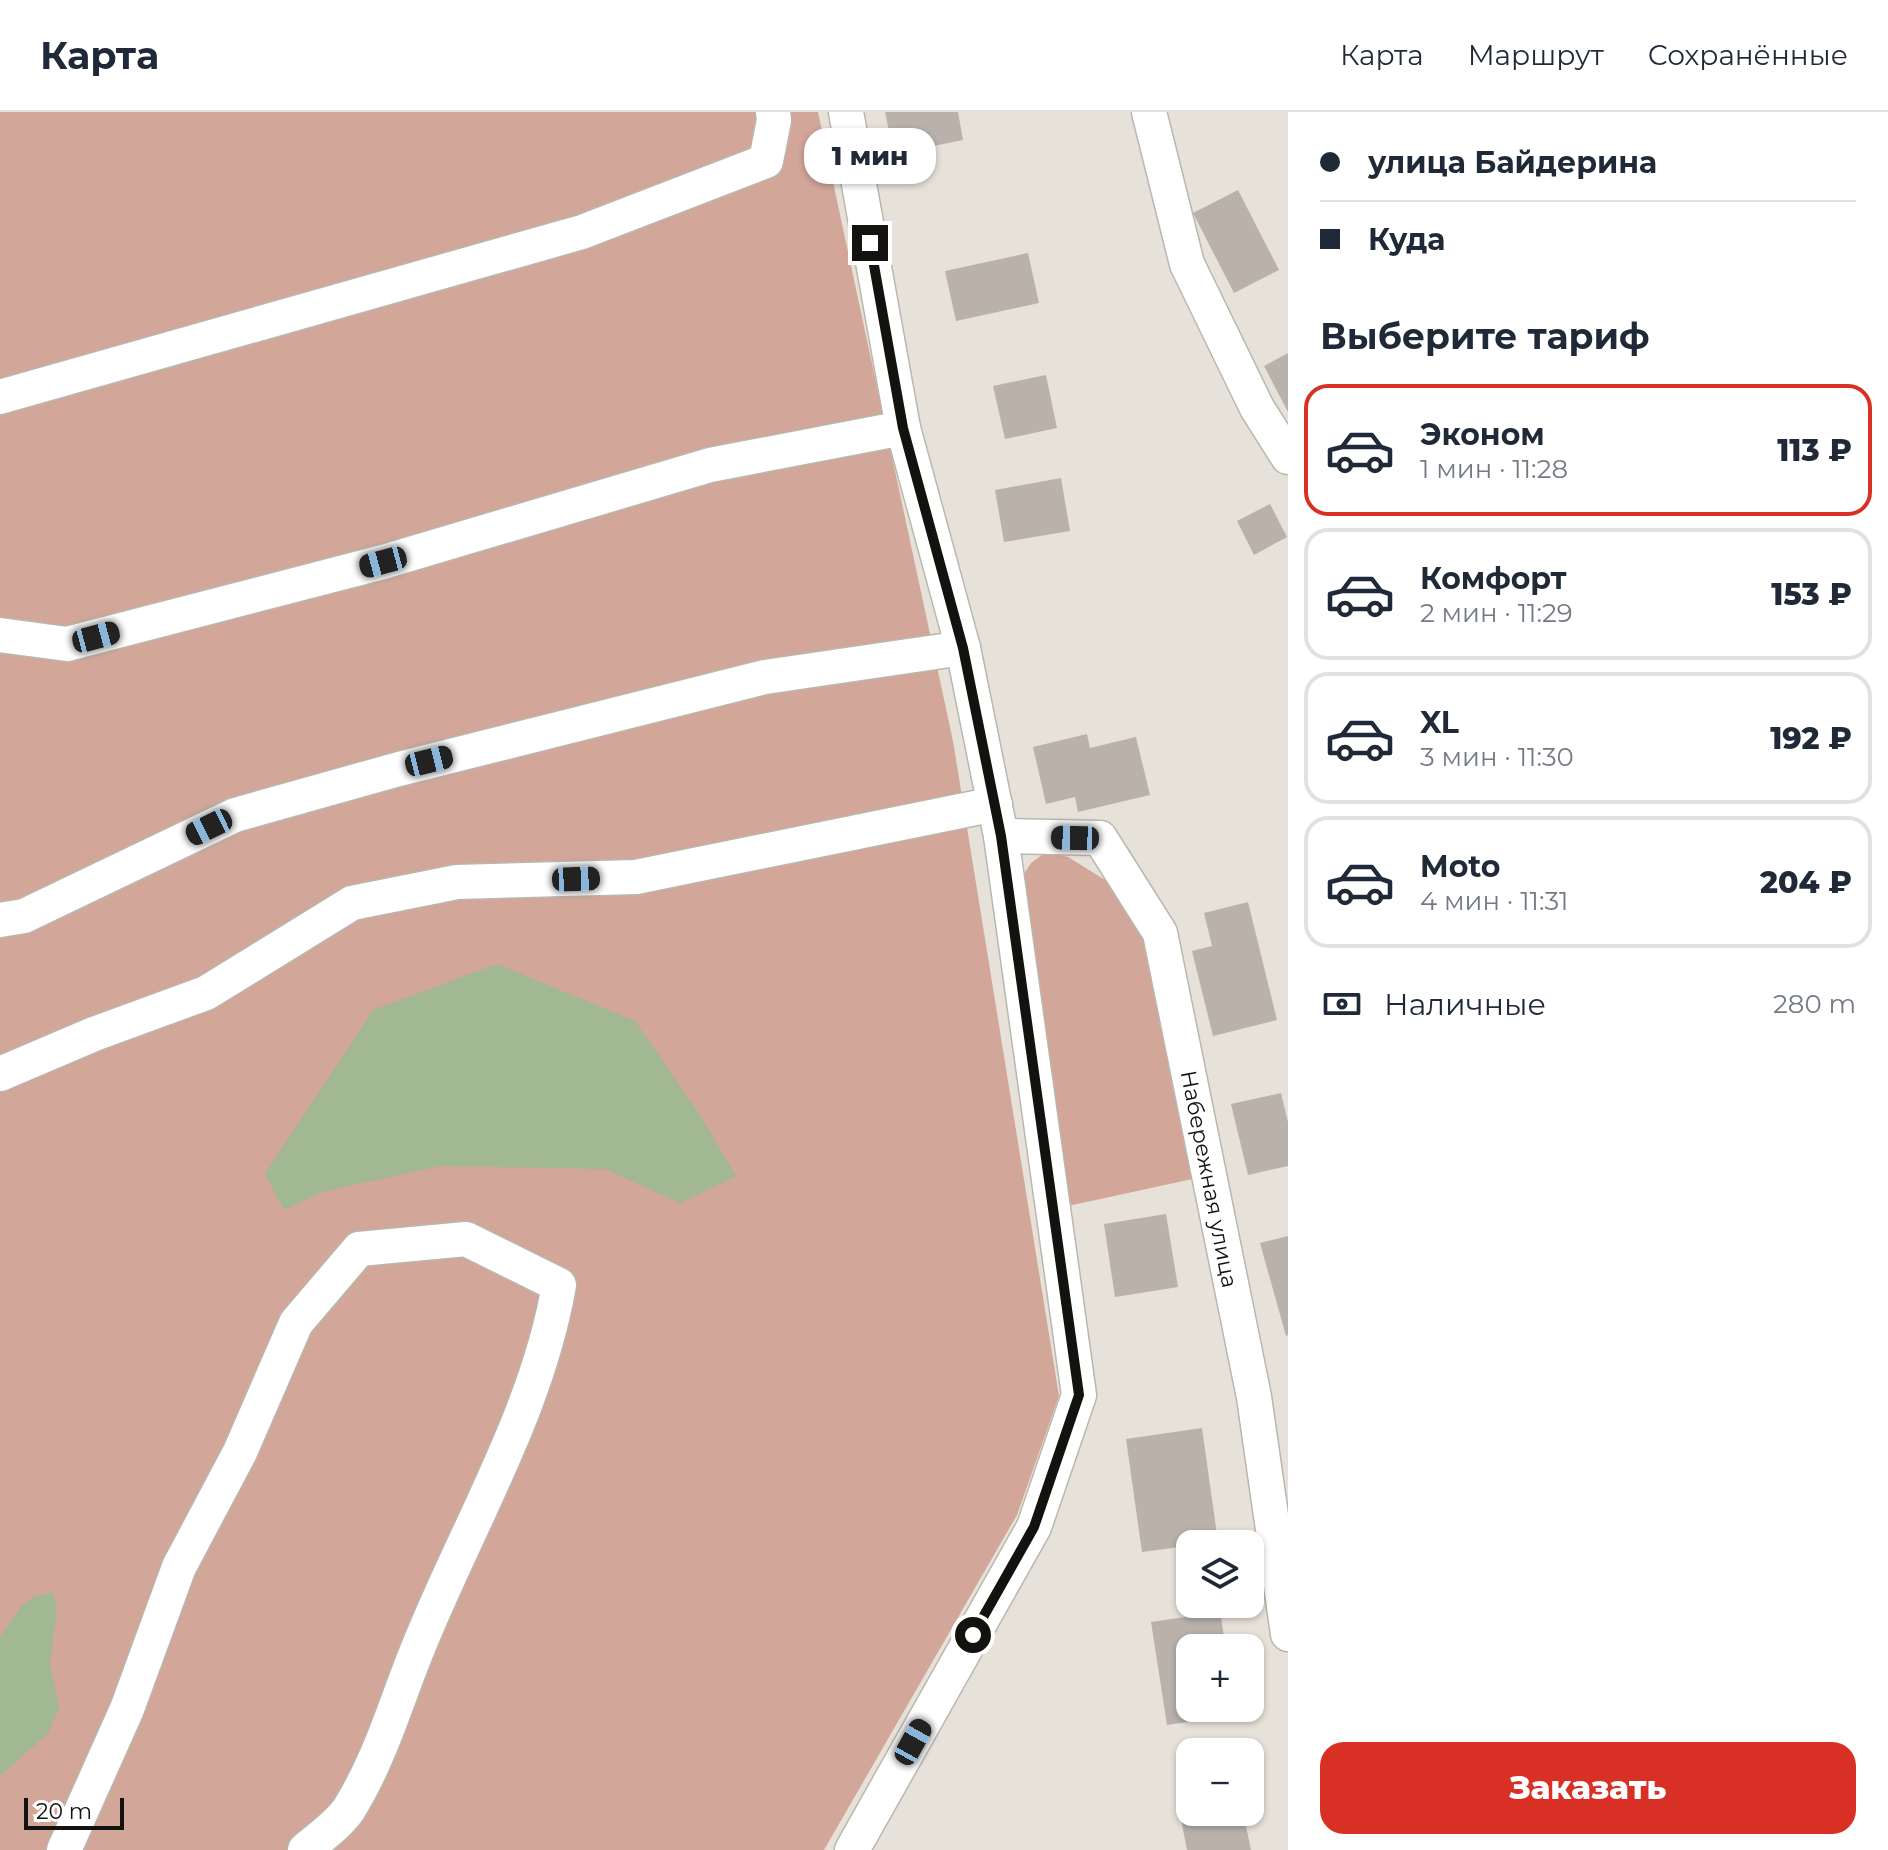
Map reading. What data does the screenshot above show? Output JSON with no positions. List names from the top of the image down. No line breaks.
{"streets":{"street":["Набережная улица"]},"scale_bar":"20 m","page":{"header":"Карта","nav":["Карта","Маршрут","Сохранённые"],"banner":["улица Байдерина","Куда"],"bubble":"1 мин","heading":"Выберите тариф","list":[{"name":"Эконом","note":"1 мин · 11:28","value":"113 ₽"},{"name":"Комфорт","note":"2 мин · 11:29","value":"153 ₽"},{"name":"XL","note":"3 мин · 11:30","value":"192 ₽"},{"name":"Moto","note":"4 мин · 11:31","value":"204 ₽"}],"pay":["Наличные","280 m"],"map_buttons":["+","−"],"buttons":"Заказать","scale":"20 m"}}
